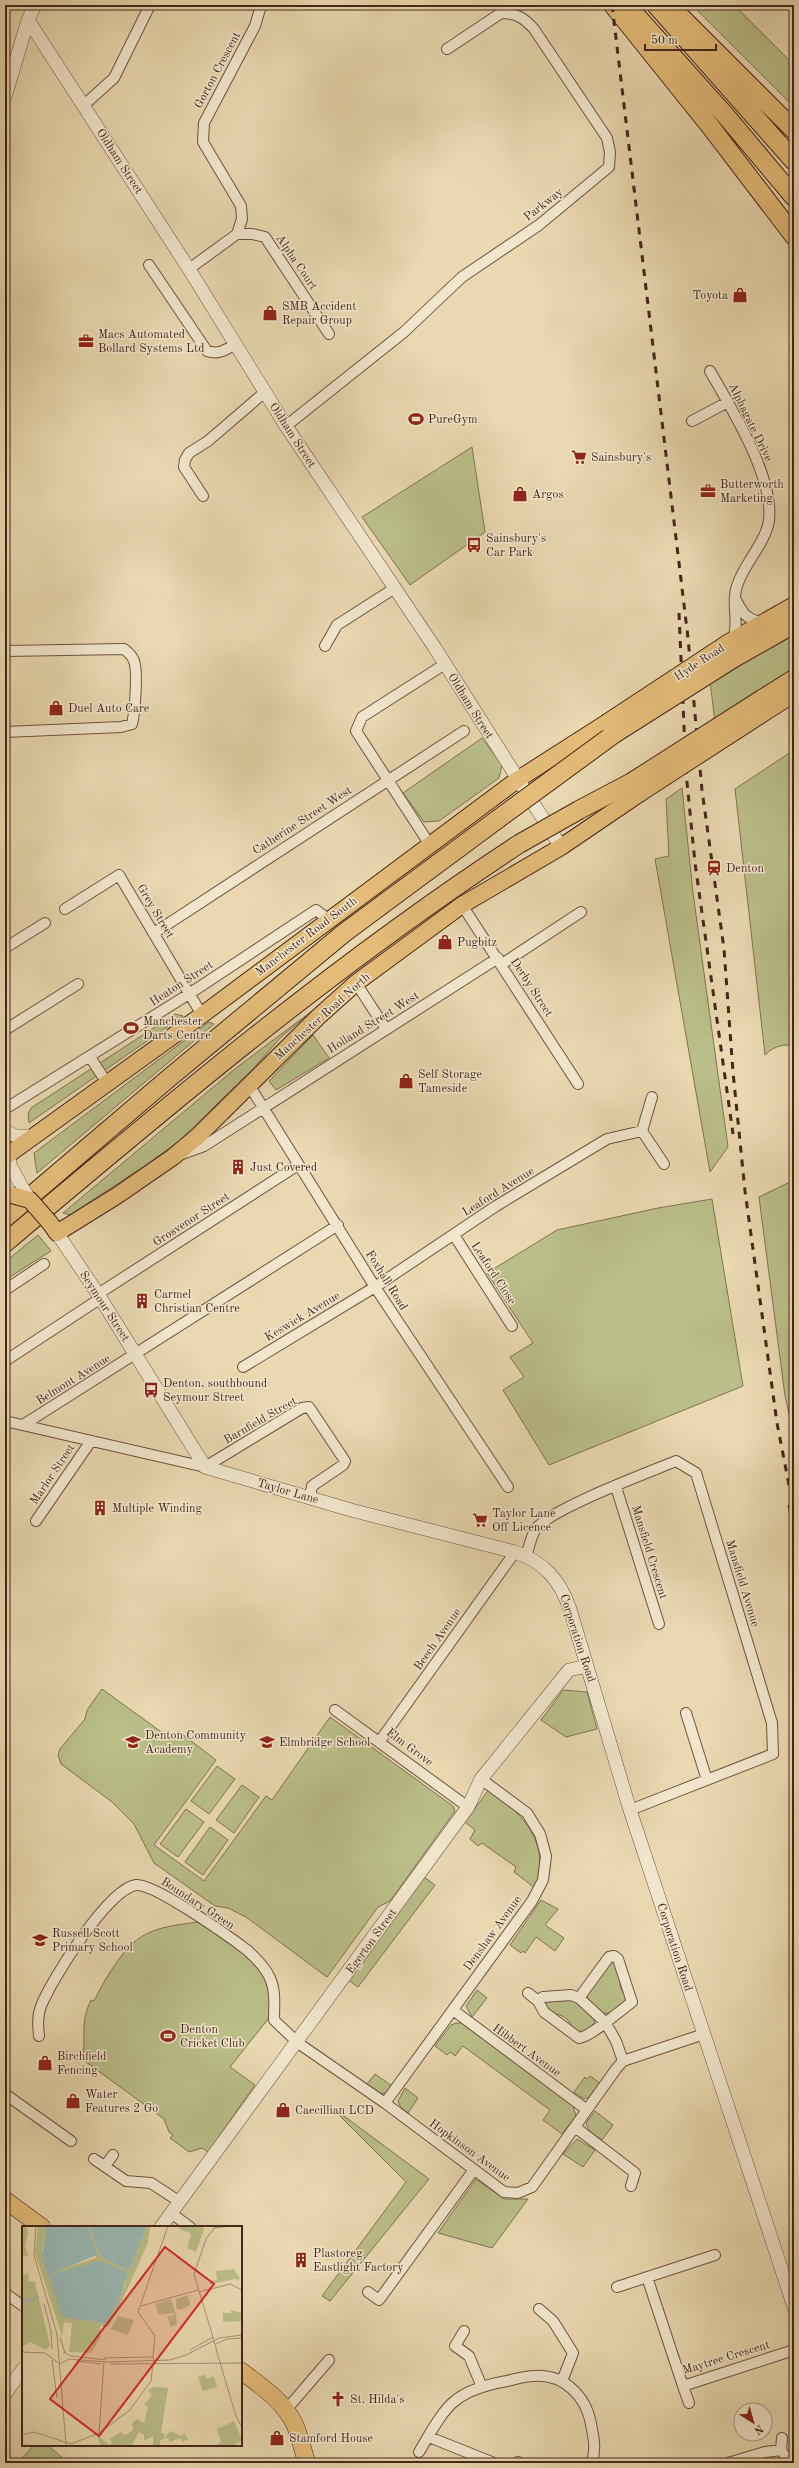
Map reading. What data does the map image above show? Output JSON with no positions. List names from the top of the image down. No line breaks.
{"streets":{"main road":["Hyde Road","Manchester Road South","Manchester Road North","Seymour Street"],"street":["Gorton Crescent","Oldham Street","Parkway","Alpha Court","Alphagate Drive","Catherine Street West","Grey Street","Heaton Street","Derby Street","Holland Street West","Leaford Avenue","Grosvenor Street","Leaford Close","Foxhall Road","Keswick Avenue","Belmont Avenue","Barnfield Street","Marlor Street","Taylor Lane","Mansfield Crescent","Mansfield Avenue","Corporation Road","Beech Avenue","Elm Grove","Boundary Green","Denshaw Avenue","Egerton Street","Hibbert Avenue","Hopkinson Avenue","Maytree Crescent"]},"crossings":[["Gorton Crescent","Alpha Court"],["Oldham Street","Parkway"],["Oldham Street","Manchester Road South"],["Oldham Street","Manchester Road North"],["Alphagate Drive","Hyde Road"],["Hyde Road","Manchester Road South"],["Catherine Street West","Grey Street"],["Grey Street","Manchester Road South"],["Grey Street","Heaton Street"],["Manchester Road South","Heaton Street"],["Manchester Road South","Seymour Street"],["Derby Street","Manchester Road North"],["Derby Street","Holland Street West"],["Manchester Road North","Holland Street West"],["Manchester Road North","Foxhall Road"],["Manchester Road North","Seymour Street"],["Holland Street West","Foxhall Road"],["Leaford Avenue","Leaford Close"],["Leaford Avenue","Foxhall Road"],["Leaford Avenue","Keswick Avenue"],["Grosvenor Street","Foxhall Road"],["Grosvenor Street","Seymour Street"],["Foxhall Road","Keswick Avenue"],["Foxhall Road","Belmont Avenue"],["Seymour Street","Belmont Avenue"],["Seymour Street","Barnfield Street"],["Seymour Street","Taylor Lane"],["Belmont Avenue","Taylor Lane"],["Barnfield Street","Taylor Lane"],["Marlor Street","Taylor Lane"],["Taylor Lane","Mansfield Avenue"],["Taylor Lane","Corporation Road"],["Taylor Lane","Beech Avenue"],["Mansfield Crescent","Mansfield Avenue"],["Mansfield Avenue","Corporation Road"],["Mansfield Avenue","Beech Avenue"],["Corporation Road","Egerton Street"],["Beech Avenue","Elm Grove"],["Elm Grove","Egerton Street"],["Boundary Green","Egerton Street"],["Boundary Green","Hopkinson Avenue"],["Denshaw Avenue","Egerton Street"],["Denshaw Avenue","Hibbert Avenue"],["Denshaw Avenue","Hopkinson Avenue"],["Egerton Street","Hopkinson Avenue"],["Hibbert Avenue","Hopkinson Avenue"]],"places":{"shop":["Toyota","SMB Accident Repair Group","Argos","Duel Auto Care","Pugbitz","Self Storage Tameside","Birchfield Fencing","Water Features 2 Go","Caecillian LCD","Stamford House"],"office":["Macs Automated Bollard Systems Ltd","Butterworth Marketing"],"sports":["PureGym","Manchester Darts Centre","Denton Cricket Club"],"supermarket":["Sainsbury's","Taylor Lane Off Licence"],"bus stop":["Sainsbury's Car Park","Denton, southbound Seymour Street"],"station":["Denton"],"building":["Just Covered","Carmel Christian Centre","Multiple Winding","Plastoreg Eastlight Factory"],"school or university":["Denton Community Academy","Elmbridge School","Russell Scott Primary School"],"church":["St. Hilda's"]},"scale_bar":"50 m","north":"bottom right"}
